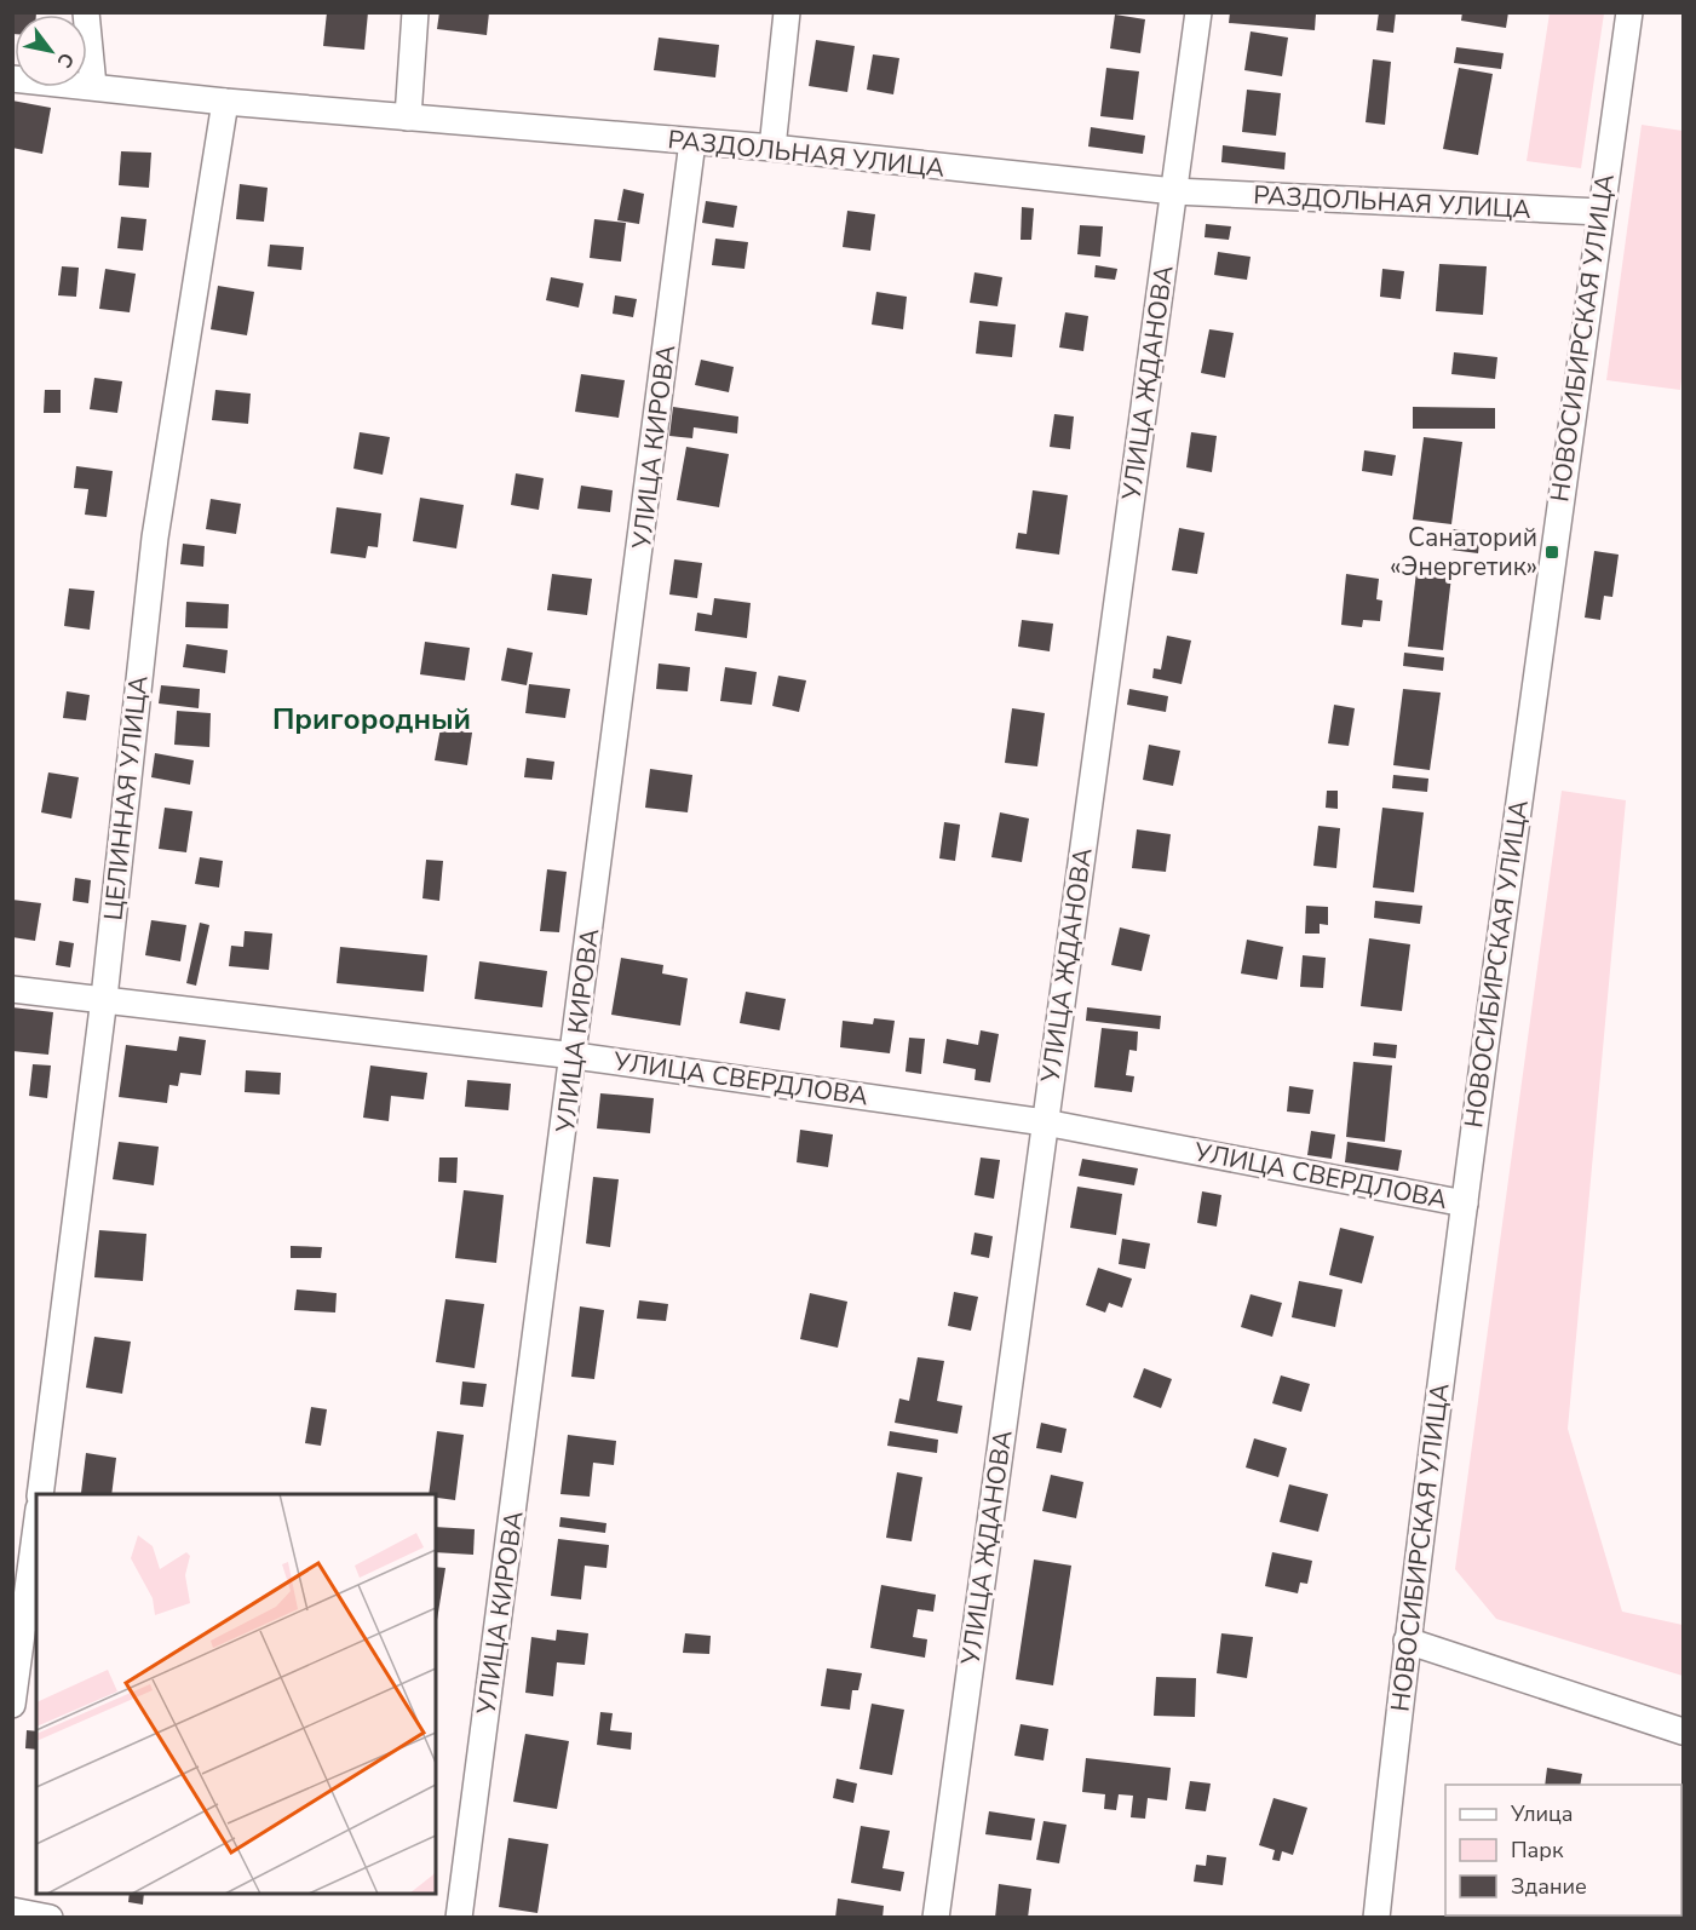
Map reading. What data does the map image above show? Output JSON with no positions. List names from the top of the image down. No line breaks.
{"streets":{"street":["РАЗДОЛЬНАЯ УЛИЦА","НОВОСИБИРСКАЯ УЛИЦА","УЛИЦА ЖДАНОВА","УЛИЦА КИРОВА","ЦЕЛИННАЯ УЛИЦА","УЛИЦА СВЕРДЛОВА"]},"crossings":[["РАЗДОЛЬНАЯ УЛИЦА","НОВОСИБИРСКАЯ УЛИЦА"],["РАЗДОЛЬНАЯ УЛИЦА","УЛИЦА ЖДАНОВА"],["РАЗДОЛЬНАЯ УЛИЦА","УЛИЦА КИРОВА"],["РАЗДОЛЬНАЯ УЛИЦА","ЦЕЛИННАЯ УЛИЦА"],["НОВОСИБИРСКАЯ УЛИЦА","УЛИЦА СВЕРДЛОВА"],["УЛИЦА ЖДАНОВА","УЛИЦА СВЕРДЛОВА"],["УЛИЦА КИРОВА","УЛИЦА СВЕРДЛОВА"],["ЦЕЛИННАЯ УЛИЦА","УЛИЦА СВЕРДЛОВА"]],"districts":["Пригородный"],"places":{"transit":["Санаторий «Энергетик»"]},"legend":["Улица","Парк","Здание"],"north":"bottom right"}
